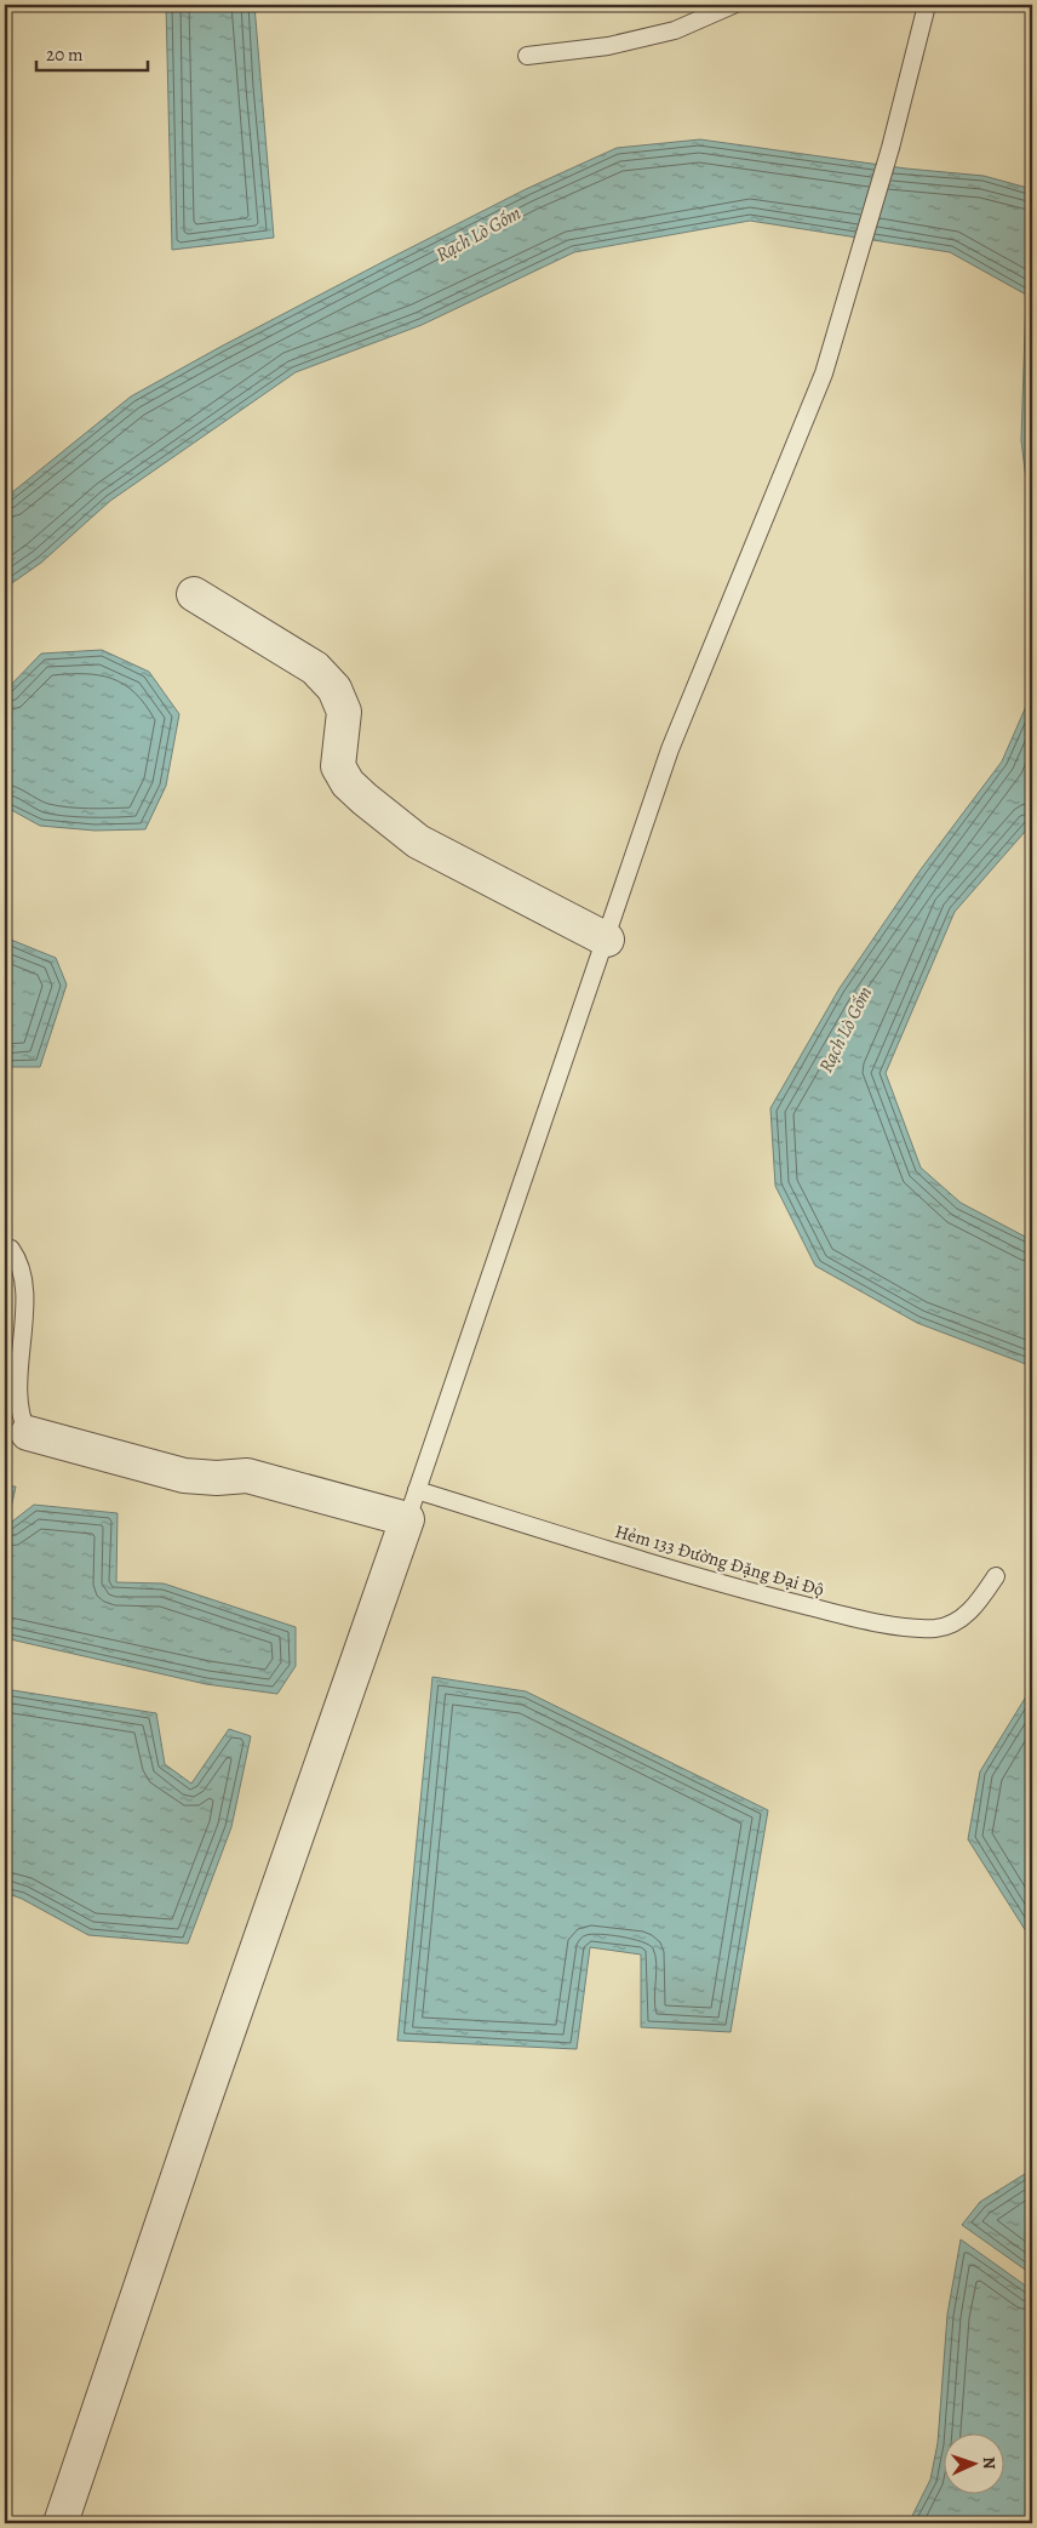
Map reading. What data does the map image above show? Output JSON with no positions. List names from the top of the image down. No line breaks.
{"streets":{"lane":["Hẻm 133 Đường Đặng Đại Độ"]},"water":["Rạch Lò Gốm"],"scale_bar":"20 m","north":"right"}
